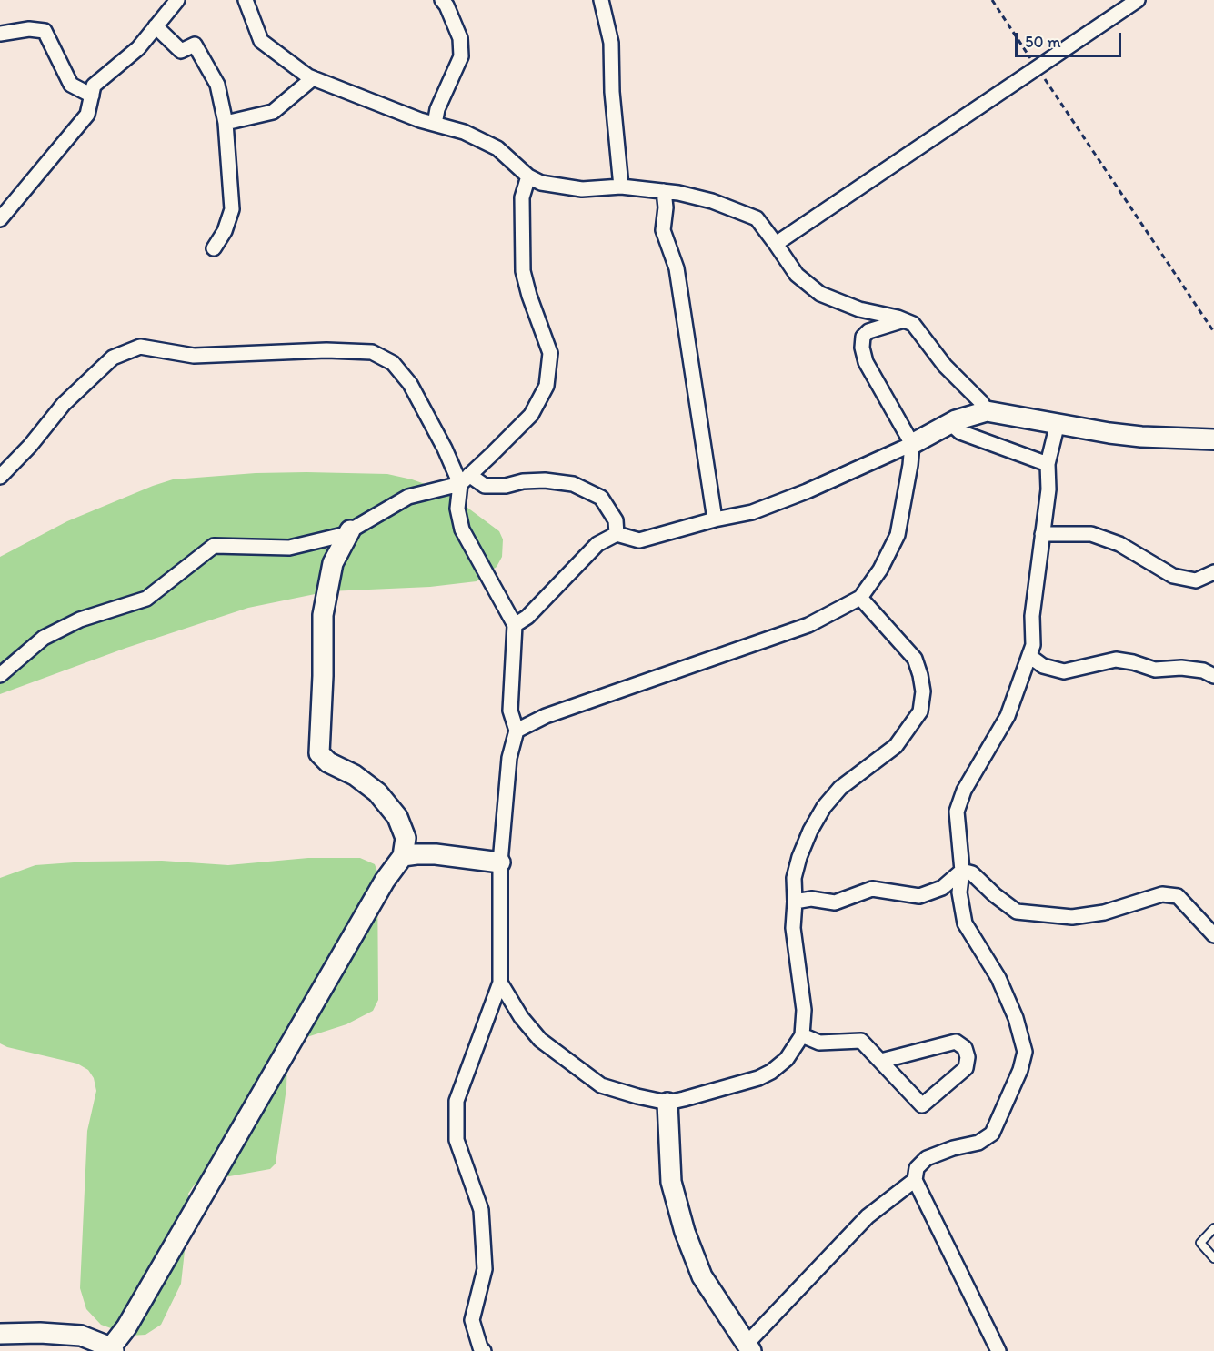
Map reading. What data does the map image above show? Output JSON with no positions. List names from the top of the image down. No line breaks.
{"scale_bar":"50 m"}
